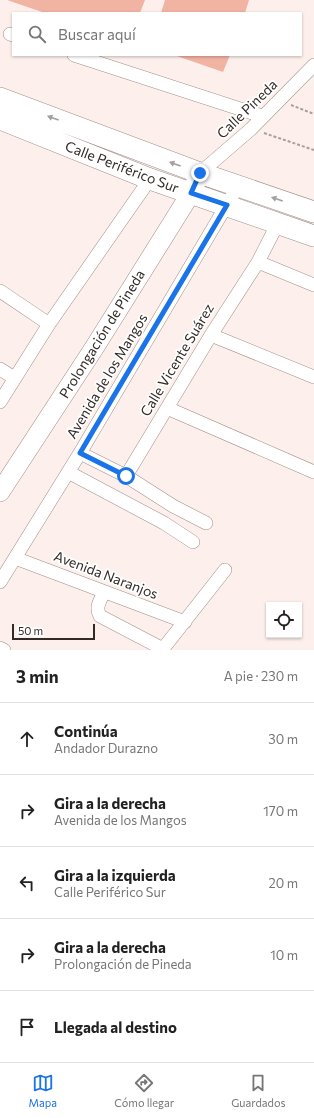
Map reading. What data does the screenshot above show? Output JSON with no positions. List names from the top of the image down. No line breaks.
{"streets":{"main road":["Calle Periférico Sur"],"street":["Calle Pineda","Prolongación de Pineda","Calle Vicente Suárez","Avenida de los Mangos","Avenida Naranjos"]},"crossings":[["Calle Pineda","Calle Periférico Sur"],["Calle Pineda","Prolongación de Pineda"],["Calle Periférico Sur","Prolongación de Pineda"],["Calle Periférico Sur","Calle Vicente Suárez"],["Calle Periférico Sur","Avenida de los Mangos"],["Avenida de los Mangos","Avenida Naranjos"]],"scale_bar":"50 m","page":{"search":"Buscar aquí","scale":"50 m","heading":["3 min","A pie · 230 m"],"list":[["Continúa","Andador Durazno","30 m"],["Gira a la derecha","Avenida de los Mangos","170 m"],["Gira a la izquierda","Calle Periférico Sur","20 m"],["Gira a la derecha","Prolongación de Pineda","10 m"],"Llegada al destino"],"nav":["Mapa","Cómo llegar","Guardados"]}}
